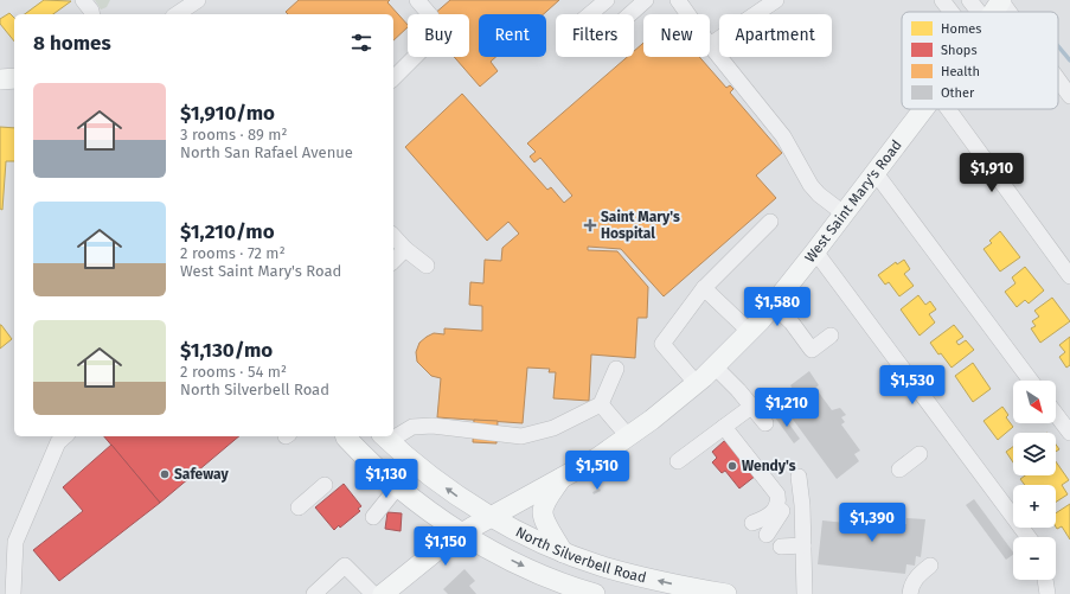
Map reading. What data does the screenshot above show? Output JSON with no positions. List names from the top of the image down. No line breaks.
{"streets":{"main road":["West Saint Mary's Road","North Silverbell Road"]},"crossings":[["West Saint Mary's Road","North Silverbell Road"]],"places":{"health":["Saint Mary's Hospital"],"other":["Wendy's","Safeway"]},"legend":["Homes","Shops","Health","Other"],"north":"bottom right","page":{"chip":["Buy","Rent","Filters","New","Apartment"],"heading":"8 homes","list":[{"name":"$1,910/mo","note":"3 rooms · 89 m² · North San Rafael Avenue"},{"name":"$1,210/mo","note":"2 rooms · 72 m² · West Saint Mary's Road"},{"name":"$1,130/mo","note":"2 rooms · 54 m² · North Silverbell Road"}],"price":["$1,910","$1,580","$1,530","$1,210","$1,510","$1,130","$1,390","$1,150"],"map_buttons":["+","−"]}}
